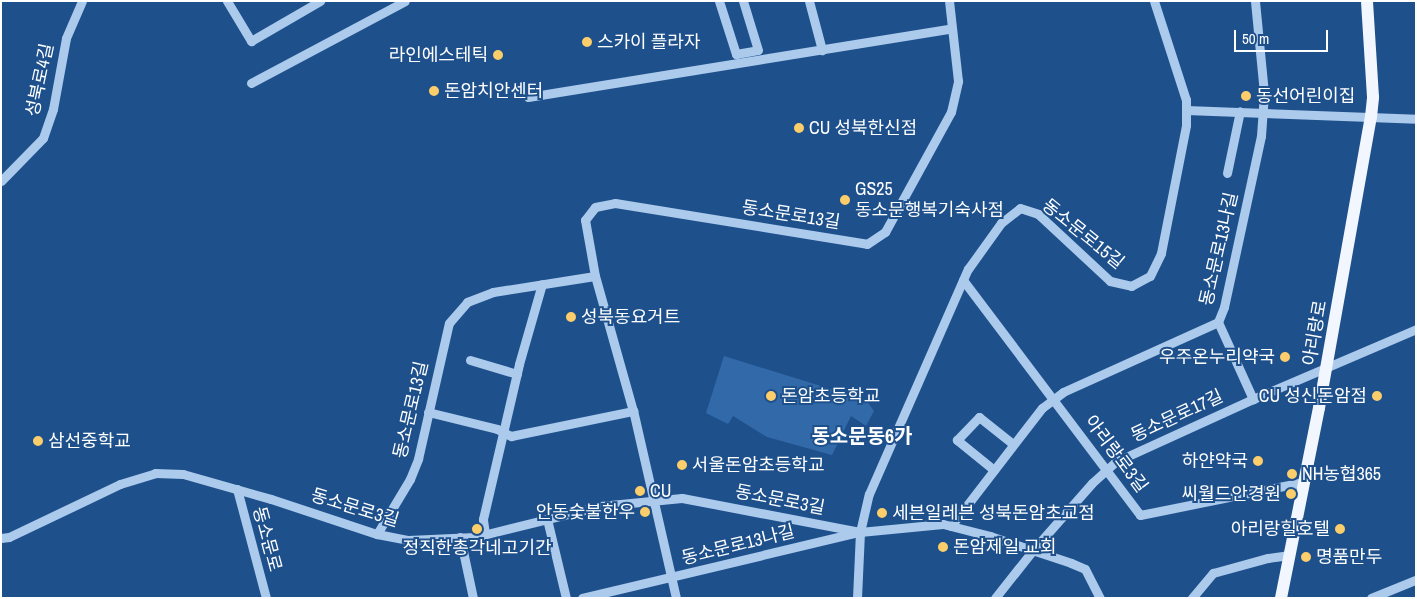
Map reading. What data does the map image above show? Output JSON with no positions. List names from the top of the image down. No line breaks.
{"streets":{"main road":["아리랑로"],"street":["성북로4길","동소문로13길","동소문로15길","동소문로13나길","동소문로17길","아리랑로3길","동소문로3길","동소문로"]},"crossings":[["동소문로13길","동소문로13나길"],["동소문로13길","동소문로3길"],["동소문로15길","동소문로13나길"],["동소문로15길","아리랑로3길"],["동소문로15길","동소문로3길"],["동소문로13나길","아리랑로3길"],["동소문로13나길","동소문로3길"],["아리랑로","동소문로17길"],["아리랑로","아리랑로3길"],["동소문로17길","아리랑로3길"],["동소문로3길","동소문로"]],"districts":["동소문동6가"],"places":["스카이 플라자","라인에스테틱","돈암치안센터","동선어린이집","CU 성북한신점","GS25 동소문행복기숙사점","성북동요거트","우주온누리약국","돈암초등학교","CU 성신돈암점","삼선중학교","하얀약국","서울돈암초등학교","NH농협365","CU","씨월드안경원","안동숯불한우","세븐일레븐 성북돈암초교점","정직한총각네고기간","아리랑힐호텔","돈암제일 교회","명품만두"],"scale_bar":"50 m"}
